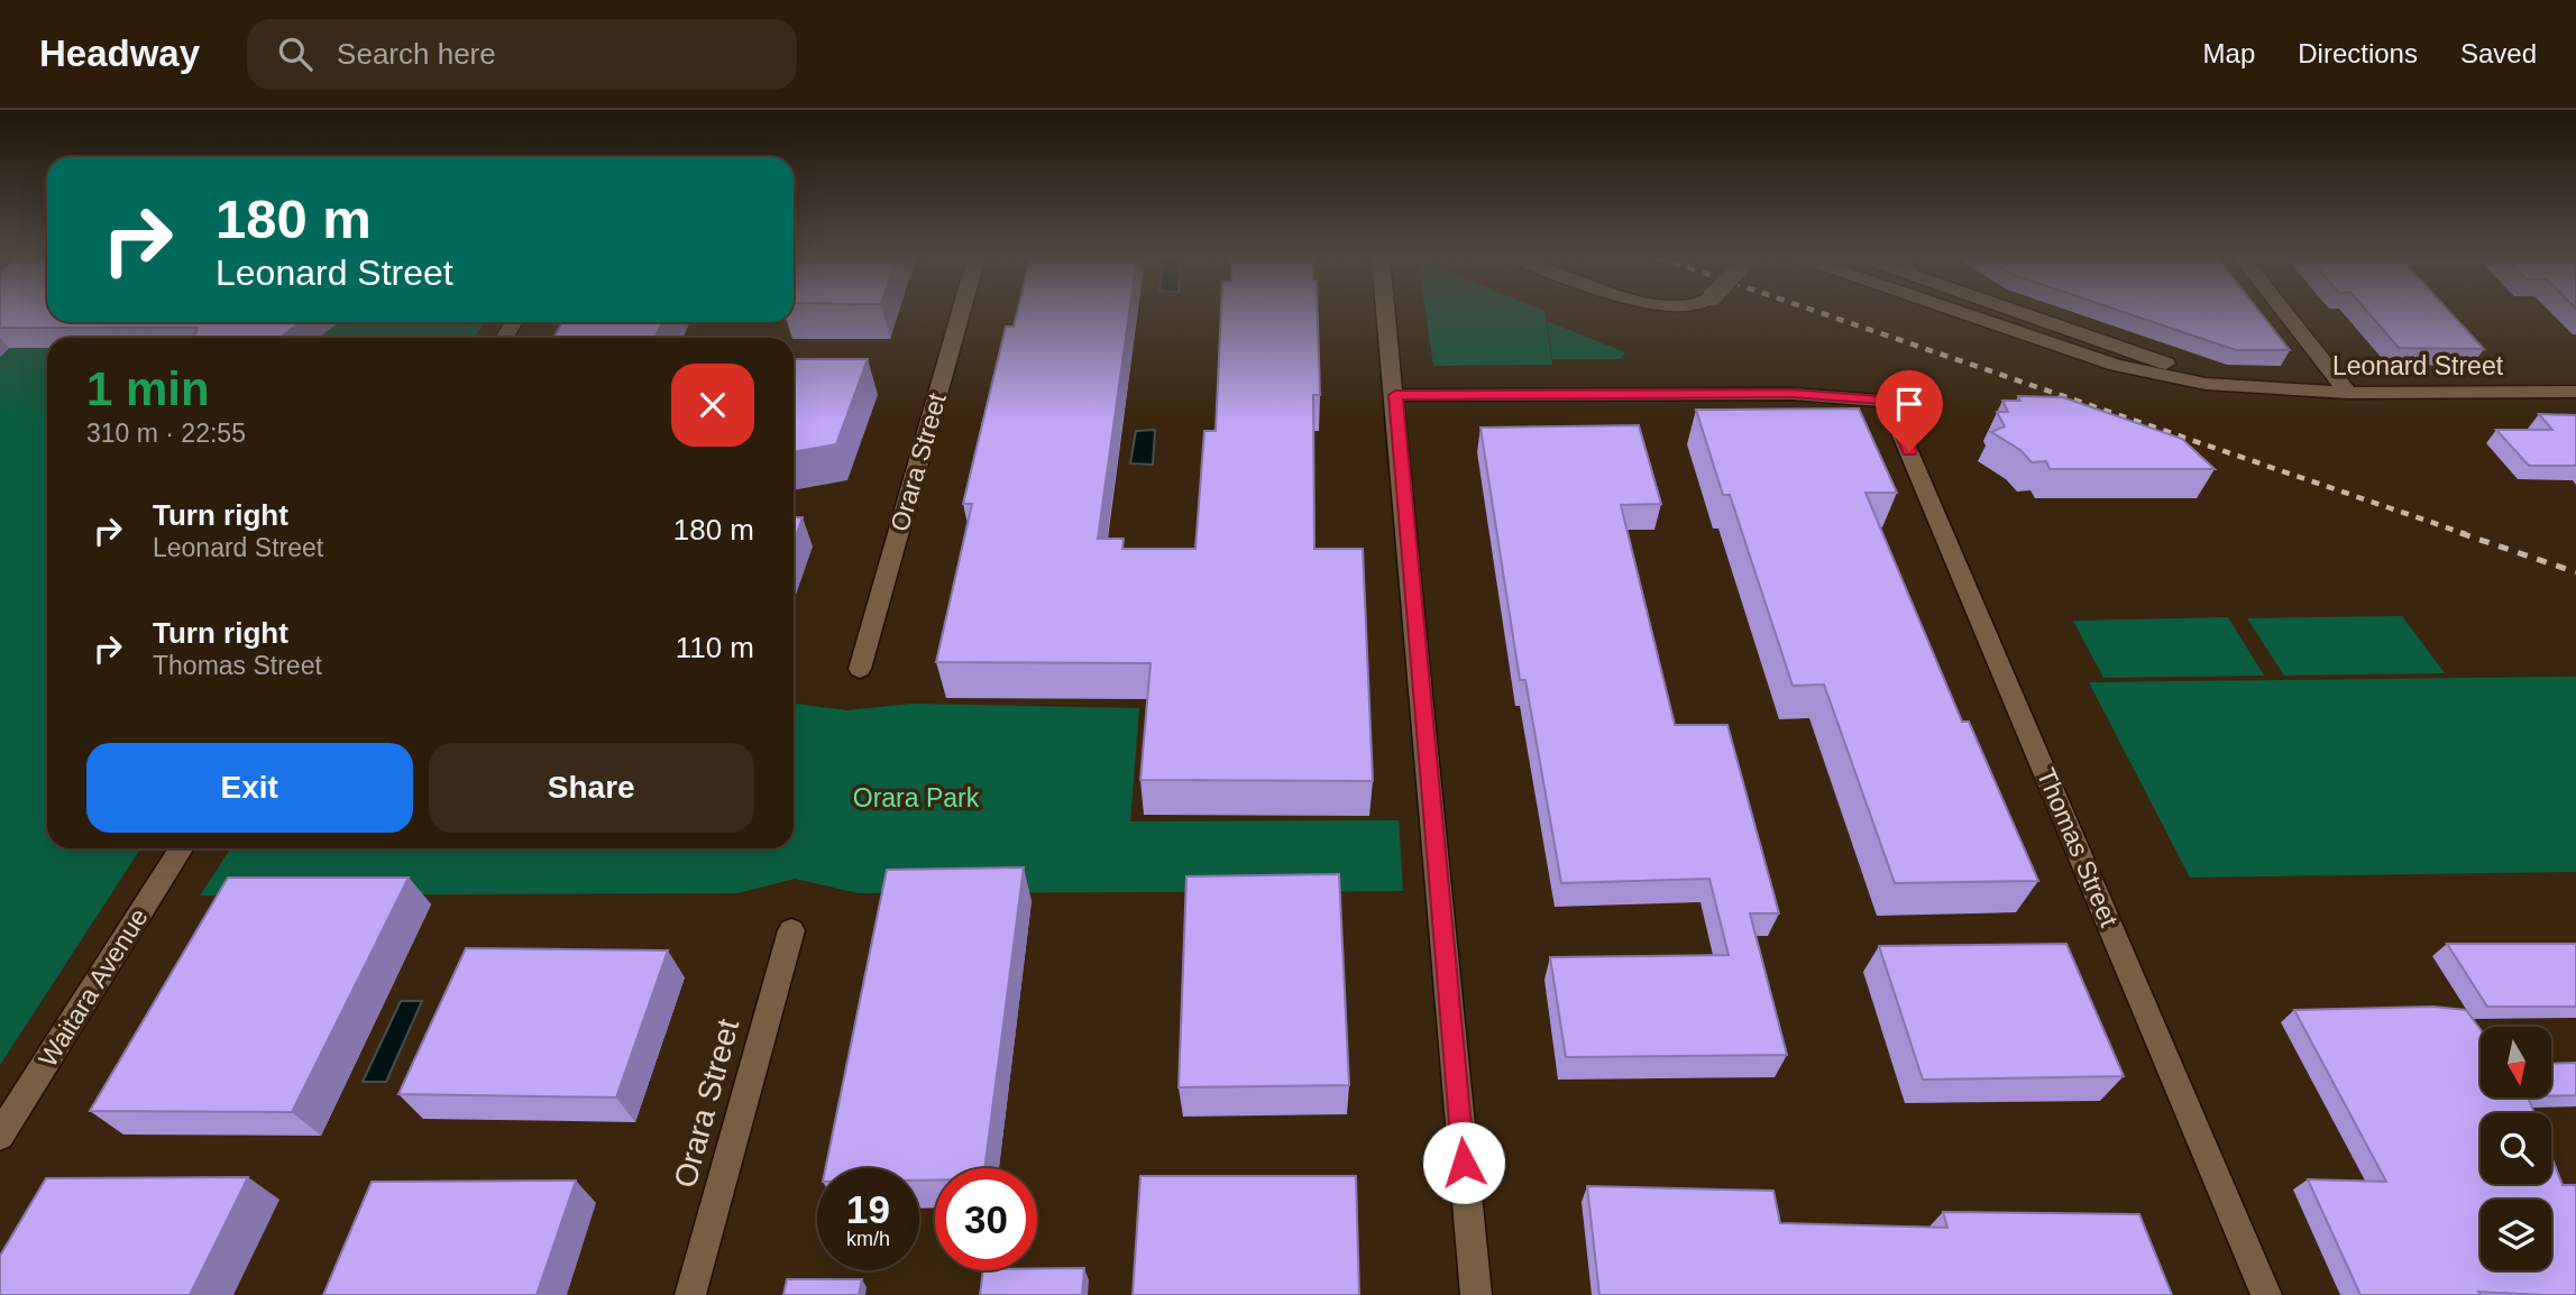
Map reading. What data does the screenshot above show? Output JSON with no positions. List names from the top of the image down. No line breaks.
{"streets":{"street":["Leonard Street","Orara Street","Thomas Street","Waitara Avenue"]},"parks":["Orara Park"],"north":"bottom","page":{"header":"Headway","search":"Search here","nav":["Map","Directions","Saved"],"turn":["180 m","Leonard Street"],"heading":["1 min","310 m · 22:55"],"list":[{"name":"Turn right","note":"Leonard Street","value":"180 m"},{"name":"Turn right","note":"Thomas Street","value":"110 m"}],"buttons":["Exit","Share"],"speed":"19 km/h","limit":"30"}}
